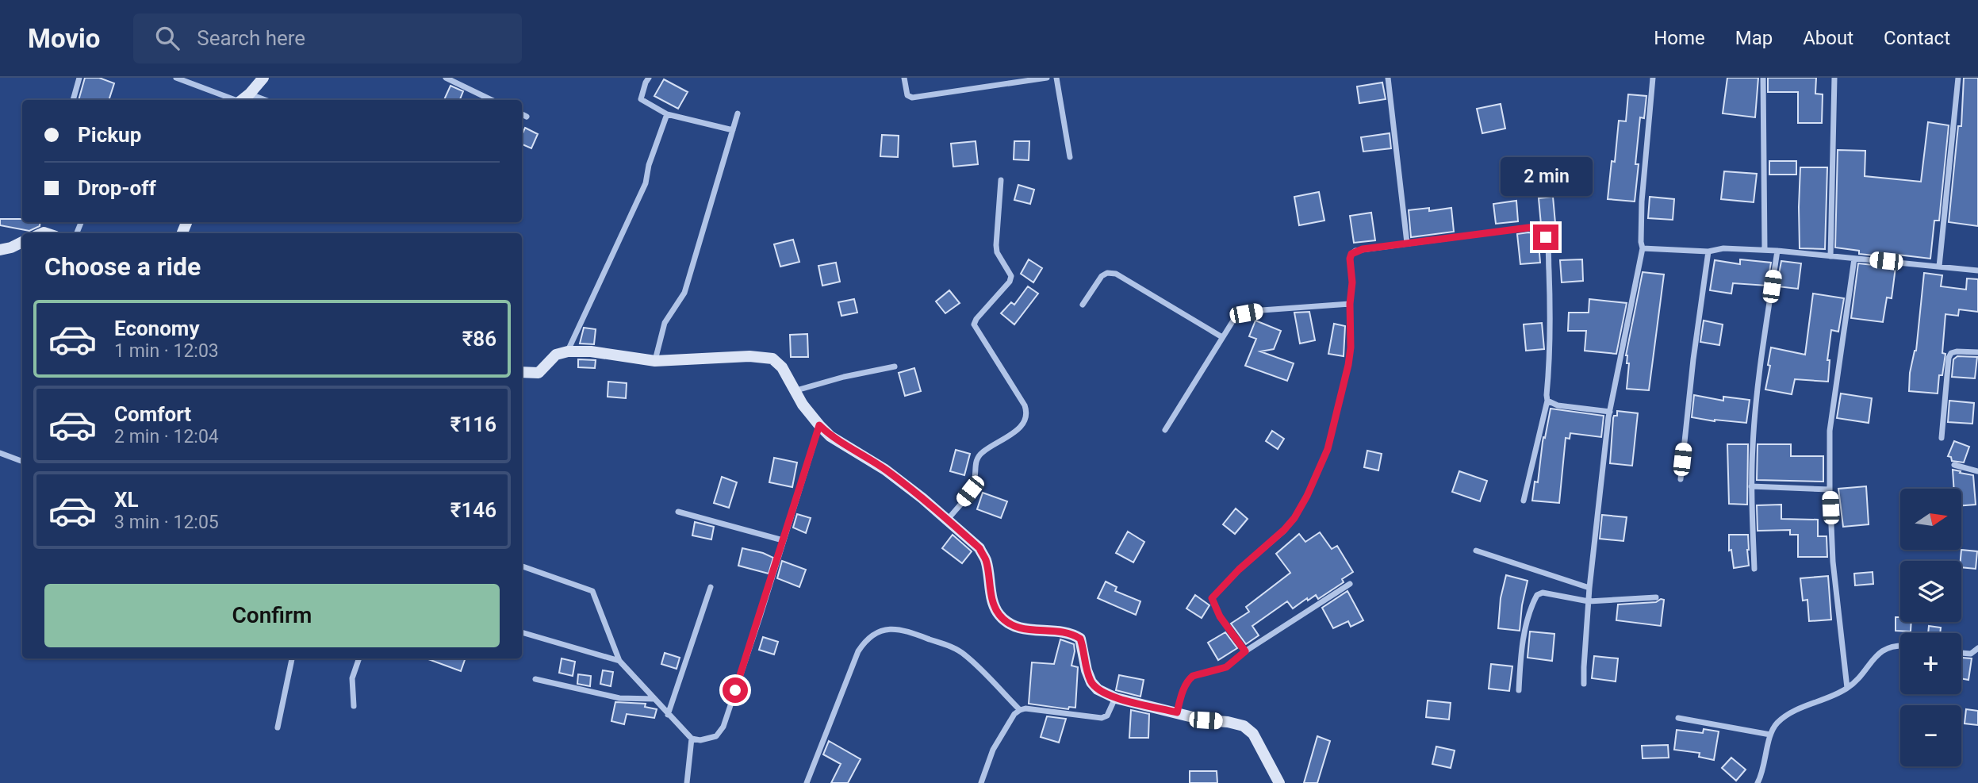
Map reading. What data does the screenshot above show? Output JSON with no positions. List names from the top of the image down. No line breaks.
{"north":"right","page":{"header":"Movio","search":"Search here","nav":["Home","Map","About","Contact"],"banner":["Pickup","Drop-off"],"bubble":"2 min","heading":"Choose a ride","list":[{"name":"Economy","note":"1 min · 12:03","value":"₹86"},{"name":"Comfort","note":"2 min · 12:04","value":"₹116"},{"name":"XL","note":"3 min · 12:05","value":"₹146"}],"map_buttons":["+","−"],"buttons":"Confirm"}}
